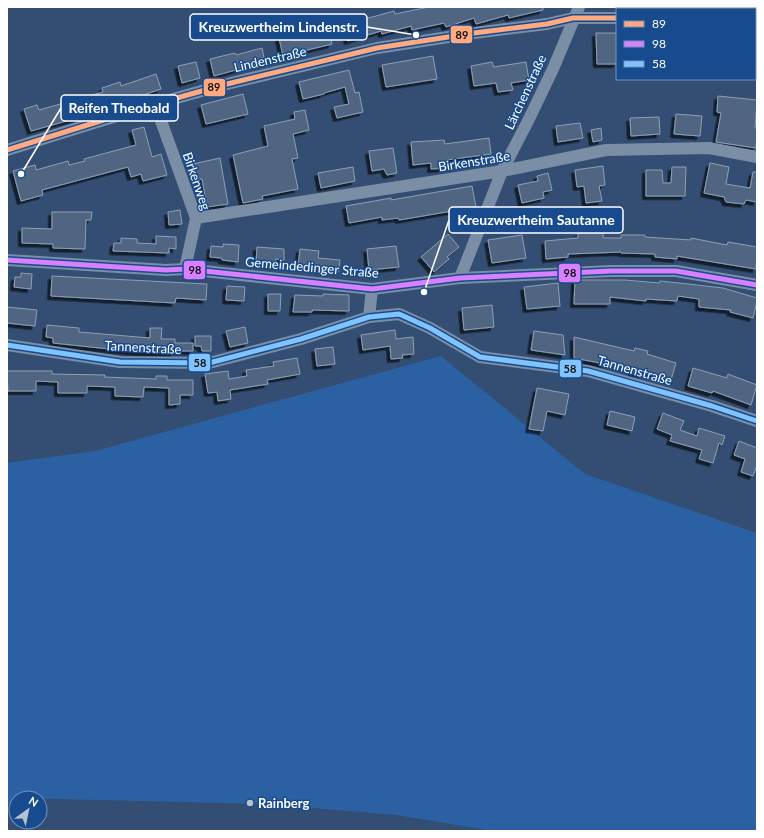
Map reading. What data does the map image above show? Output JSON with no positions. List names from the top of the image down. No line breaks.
{"streets":{"street":["Lindenstraße","Lärchenstraße","Birkenstraße","Birkenweg","Gemeindedinger Straße","Tannenstraße"]},"crossings":[["Lindenstraße","Lärchenstraße"],["Lindenstraße","Birkenweg"],["Lärchenstraße","Birkenstraße"],["Lärchenstraße","Gemeindedinger Straße"],["Birkenstraße","Birkenweg"],["Birkenweg","Gemeindedinger Straße"]],"places":["Kreuzwertheim Lindenstr.","Reifen Theobald","Kreuzwertheim Sautanne","Rainberg"],"lines":["transit line 89","transit line 98","transit line 58"],"legend":["89","98","58"],"north":"top right"}
